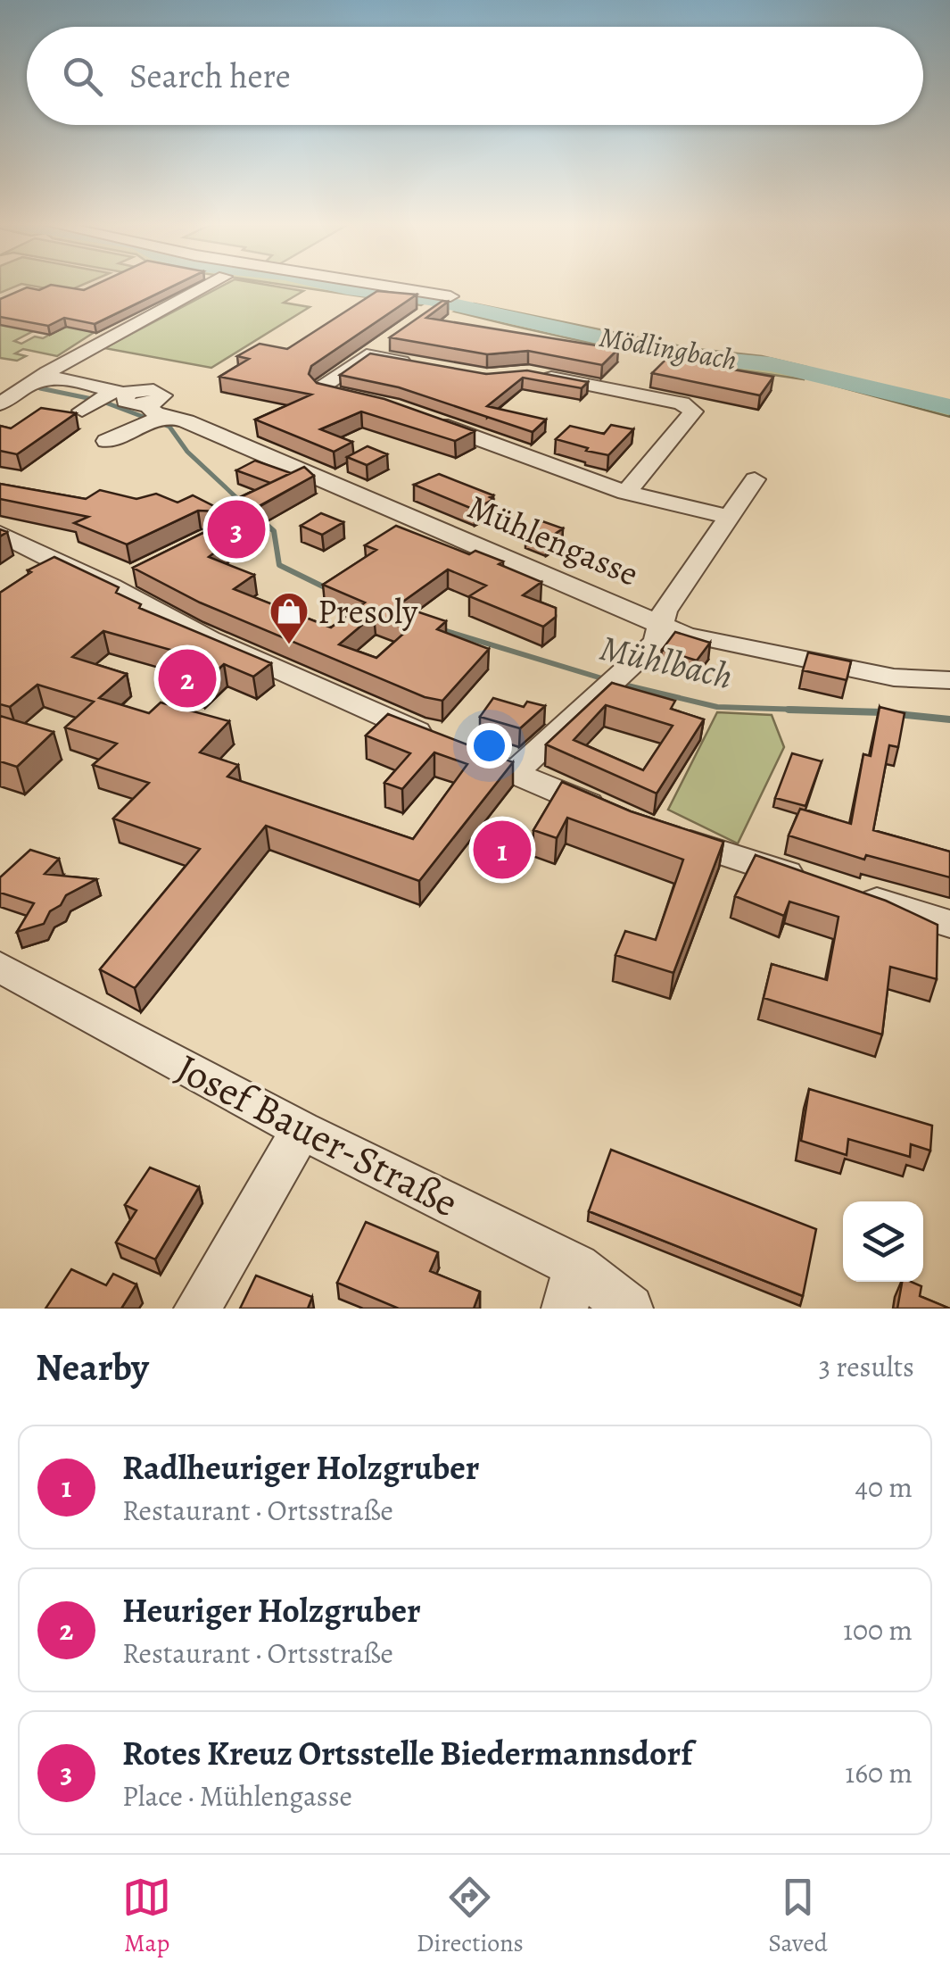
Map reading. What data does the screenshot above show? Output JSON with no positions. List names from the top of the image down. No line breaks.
{"streets":{"street":["Mühlengasse","Josef Bauer-Straße"]},"water":["Mödlingbach","Mühlbach"],"places":{"shop":["Presoly"]},"page":{"search":"Search here","pins":["3","2","1"],"heading":["Nearby","3 results"],"list":[{"mark":"1","name":"Radlheuriger Holzgruber","note":"Restaurant · Ortsstraße","value":"40 m"},{"mark":"2","name":"Heuriger Holzgruber","note":"Restaurant · Ortsstraße","value":"100 m"},{"mark":"3","name":"Rotes Kreuz Ortsstelle Biedermannsdorf","note":"Place · Mühlengasse","value":"160 m"}],"nav":["Map","Directions","Saved"]}}
